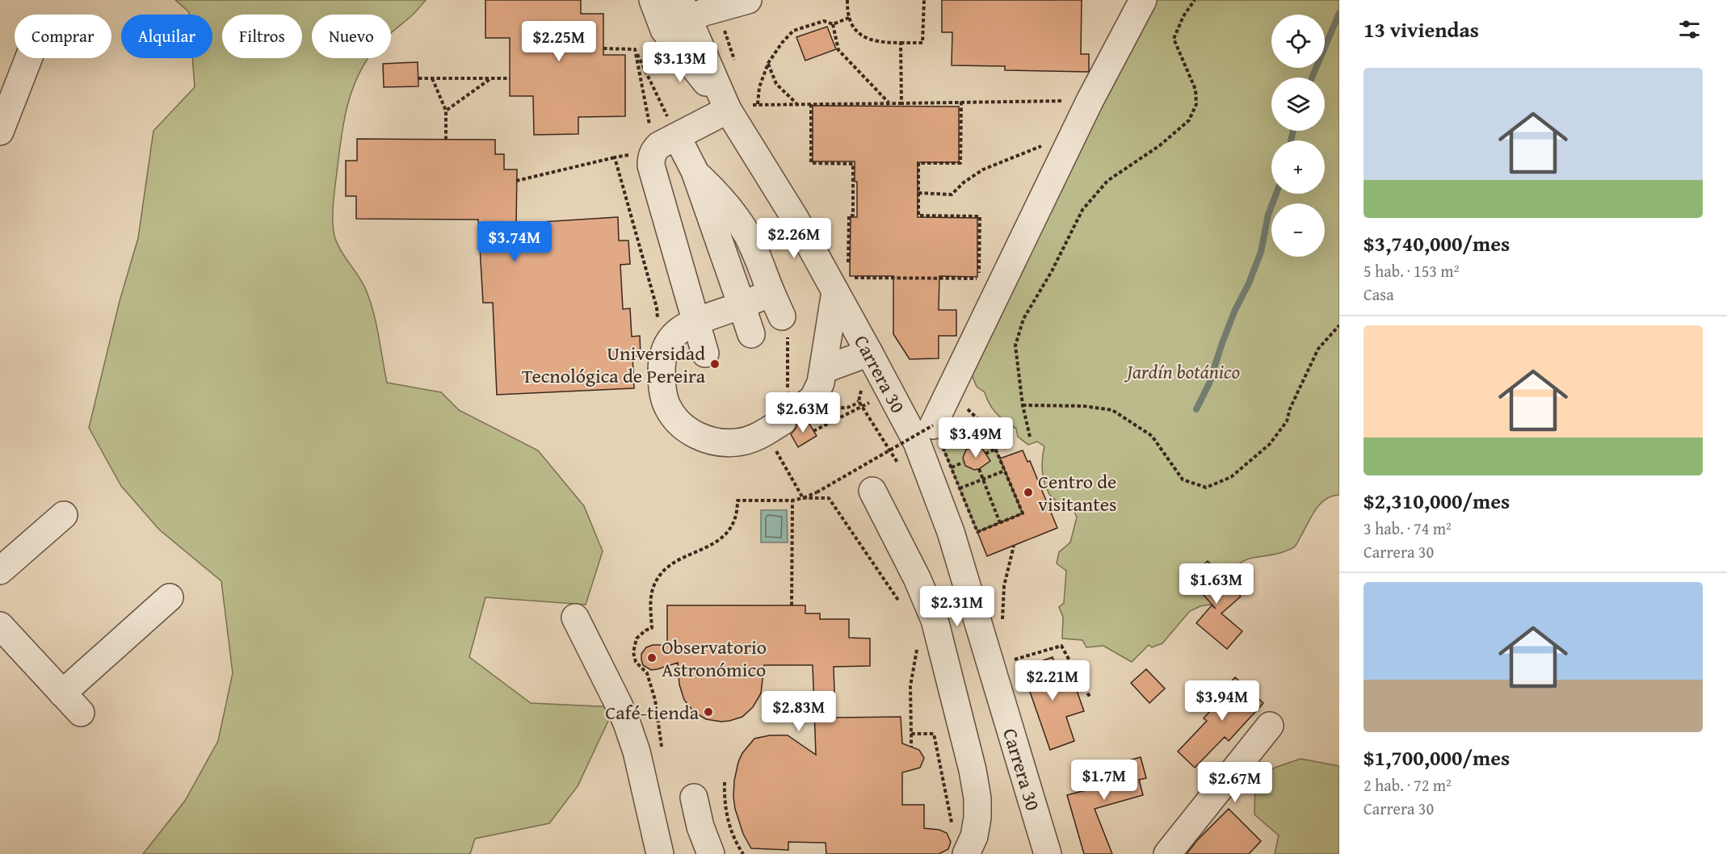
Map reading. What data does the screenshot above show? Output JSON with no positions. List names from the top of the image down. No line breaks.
{"streets":{"street":["Carrera 30"]},"parks":["Jardín botánico"],"places":["Universidad Tecnológica de Pereira","Centro de visitantes","Observatorio Astronómico","Café-tienda"],"page":{"heading":"13 viviendas","map_buttons":["+","−"],"chip":["Comprar","Alquilar","Filtros","Nuevo"],"price":["$2.25M","$3.13M","$2.26M","$3.74M","$2.63M","$3.49M","$1.63M","$2.31M","$2.21M","$3.94M","$2.83M","$1.7M","$2.67M"],"list":[{"name":"$3,740,000/mes","note":"5 hab. · 153 m² · Casa"},{"name":"$2,310,000/mes","note":"3 hab. · 74 m² · Carrera 30"},{"name":"$1,700,000/mes","note":"2 hab. · 72 m² · Carrera 30"}]}}
